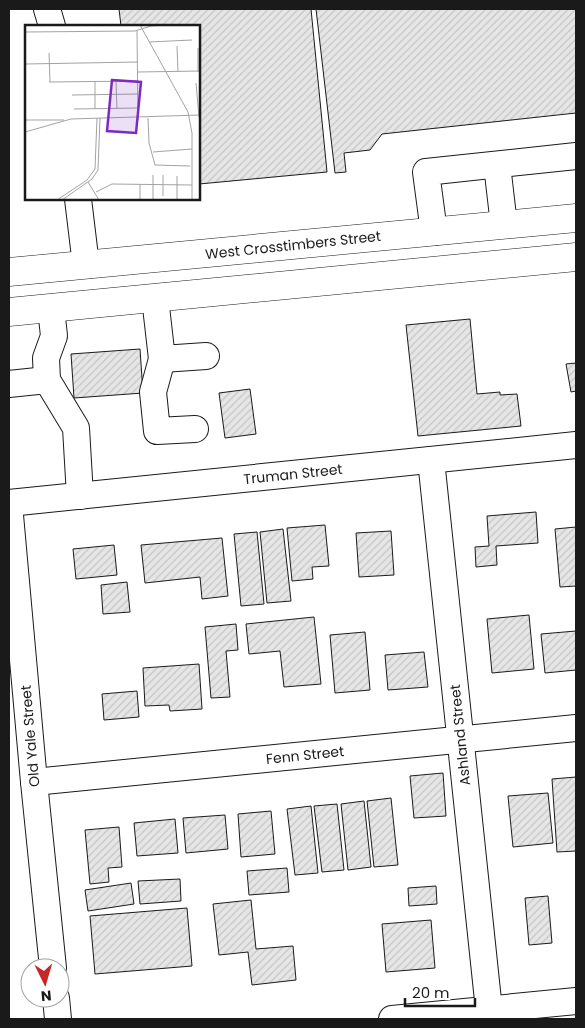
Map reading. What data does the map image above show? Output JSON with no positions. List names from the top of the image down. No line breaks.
{"streets":{"main road":["West Crosstimbers Street"],"street":["Truman Street","Ashland Street","Old Yale Street","Fenn Street"]},"crossings":[["Truman Street","Ashland Street"],["Truman Street","Old Yale Street"],["Ashland Street","Fenn Street"],["Old Yale Street","Fenn Street"]],"scale_bar":"20 m","north":"bottom"}
